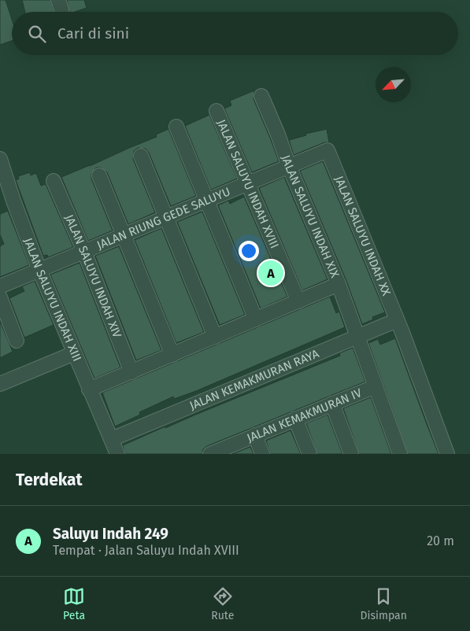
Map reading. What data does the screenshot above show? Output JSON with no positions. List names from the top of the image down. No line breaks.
{"streets":{"street":["JALAN SALUYU INDAH XVIII","JALAN SALUYU INDAH XIX","JALAN RIUNG GEDE SALUYU","JALAN SALUYU INDAH XX","JALAN SALUYU INDAH XIV","JALAN SALUYU INDAH XIII","JALAN KEMAKMURAN RAYA","JALAN KEMAKMURAN IV"]},"crossings":[["JALAN SALUYU INDAH XVIII","JALAN RIUNG GEDE SALUYU"],["JALAN SALUYU INDAH XIX","JALAN RIUNG GEDE SALUYU"],["JALAN SALUYU INDAH XIX","JALAN KEMAKMURAN RAYA"],["JALAN SALUYU INDAH XIX","JALAN KEMAKMURAN IV"],["JALAN RIUNG GEDE SALUYU","JALAN SALUYU INDAH XX"],["JALAN RIUNG GEDE SALUYU","JALAN SALUYU INDAH XIV"],["JALAN RIUNG GEDE SALUYU","JALAN SALUYU INDAH XIII"],["JALAN SALUYU INDAH XX","JALAN KEMAKMURAN RAYA"],["JALAN SALUYU INDAH XIII","JALAN KEMAKMURAN RAYA"]],"north":"bottom left","page":{"search":"Cari di sini","pins":"A","heading":"Terdekat","list":[{"mark":"A","name":"Saluyu Indah 249","note":"Tempat · Jalan Saluyu Indah XVIII","value":"20 m"}],"nav":["Peta","Rute","Disimpan"]}}
